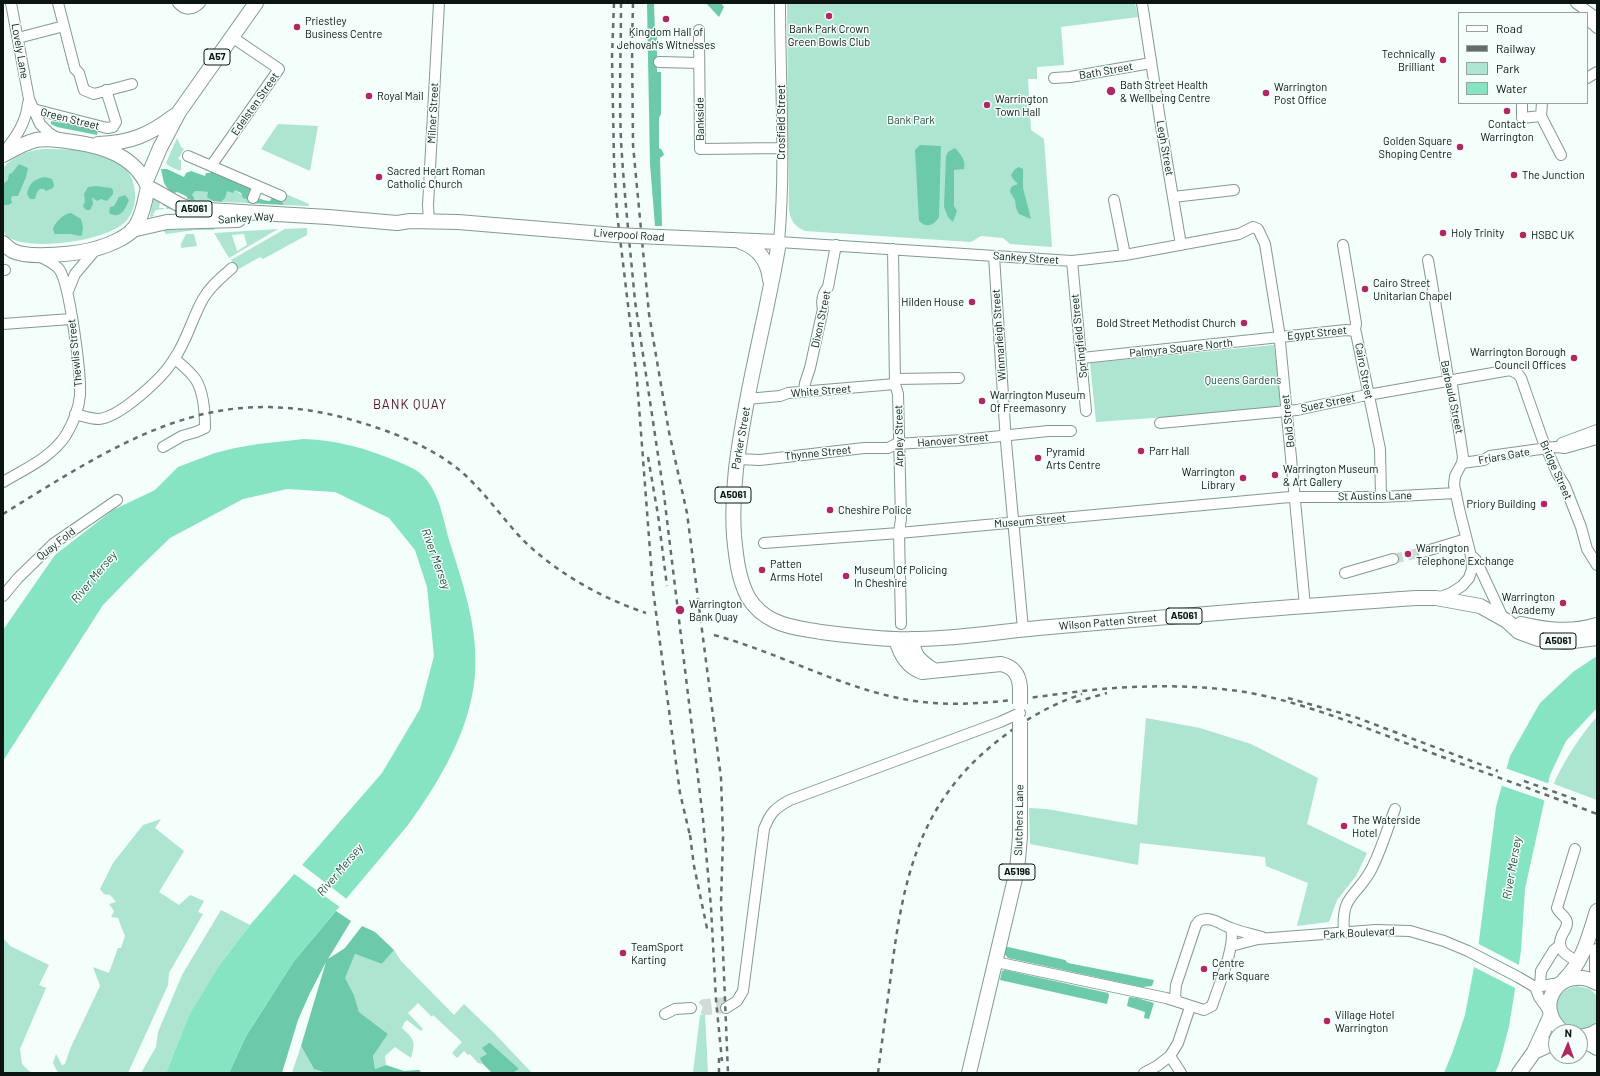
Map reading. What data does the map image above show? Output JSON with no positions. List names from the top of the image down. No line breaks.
{"streets":{"highway":["A57","A5061","Sankey Way","Liverpool Road","Parker Street","Wilson Patten Street","Slutchers Lane","A5196"],"street":["Lovely Lane","Bath Street","Edelsten Street","Milner Street","Green Street","Bankside","Crosfield Street","Legh Street","Sankey Street","Dixon Street","Egypt Street","Winmarleigh Street","Springfield Street","Palmyra Square North","Thewlis Street","Cairo Street","White Street","Barbauld Street","Suez Street","Bold Street","Arpley Street","Hanover Street","Thynne Street","Friars Gate","Bridge Street","St Austins Lane","Museum Street","Quay Fold","Park Boulevard"]},"crossings":[["Lovely Lane","A57"],["Lovely Lane","Green Street"],["A57","Edelsten Street"],["A57","Sankey Way"],["Bath Street","Legh Street"],["Milner Street","Liverpool Road"],["Bankside","Crosfield Street"],["Crosfield Street","Liverpool Road"],["Crosfield Street","Sankey Street"],["Crosfield Street","Parker Street"],["Legh Street","Sankey Street"],["A5061","Barbauld Street"],["A5061","Wilson Patten Street"],["Sankey Way","Liverpool Road"],["Sankey Way","Thewlis Street"],["Liverpool Road","Sankey Street"],["Liverpool Road","Parker Street"],["Sankey Street","Dixon Street"],["Sankey Street","Winmarleigh Street"],["Sankey Street","Springfield Street"],["Sankey Street","Bold Street"],["Sankey Street","Arpley Street"],["Sankey Street","Parker Street"],["Dixon Street","White Street"],["Egypt Street","Palmyra Square North"],["Egypt Street","Cairo Street"],["Egypt Street","Bold Street"],["Winmarleigh Street","Hanover Street"],["Winmarleigh Street","Museum Street"],["Winmarleigh Street","Wilson Patten Street"],["Springfield Street","Palmyra Square North"],["Palmyra Square North","Bold Street"],["Cairo Street","Suez Street"],["Cairo Street","St Austins Lane"],["White Street","Arpley Street"],["White Street","Parker Street"],["Barbauld Street","Suez Street"],["Barbauld Street","Friars Gate"],["Barbauld Street","St Austins Lane"],["Barbauld Street","Wilson Patten Street"],["Suez Street","Bold Street"],["Suez Street","Bridge Street"],["Bold Street","St Austins Lane"],["Bold Street","Museum Street"],["Bold Street","Wilson Patten Street"],["Arpley Street","Hanover Street"],["Arpley Street","Thynne Street"],["Arpley Street","Museum Street"],["Parker Street","Thynne Street"],["Parker Street","Wilson Patten Street"],["Hanover Street","Thynne Street"],["Friars Gate","Bridge Street"],["St Austins Lane","Museum Street"],["Wilson Patten Street","Slutchers Lane"]],"districts":["BANK QUAY"],"water":["River Mersey"],"parks":["Bank Park","Queens Gardens"],"places":["Bank Park Crown Green Bowls Club","Kingdom Hall of Jehovah's Witnesses","Priestley Business Centre","Technically Brilliant","Bath Street Health & Wellbeing Centre","Warrington Post Office","Royal Mail","Warrington Town Hall","Contact Warrington","Golden Square Shoping Centre","The Junction","Sacred Heart Roman Catholic Church","Holy Trinity","HSBC UK","Cairo Street Unitarian Chapel","Hilden House","Bold Street Methodist Church","Warrington Borough Council Offices","Warrington Museum Of Freemasonry","Parr Hall","Pyramid Arts Centre","Warrington Museum & Art Gallery","Warrington Library","Priory Building","Cheshire Police","Warrington Telephone Exchange","Patten Arms Hotel","Museum Of Policing In Cheshire","Warrington Academy","Warrington Bank Quay","The Waterside Hotel","TeamSport Karting","Centre Park Square","Village Hotel Warrington"],"legend":["Road","Railway","Park","Water"],"north":"top"}
